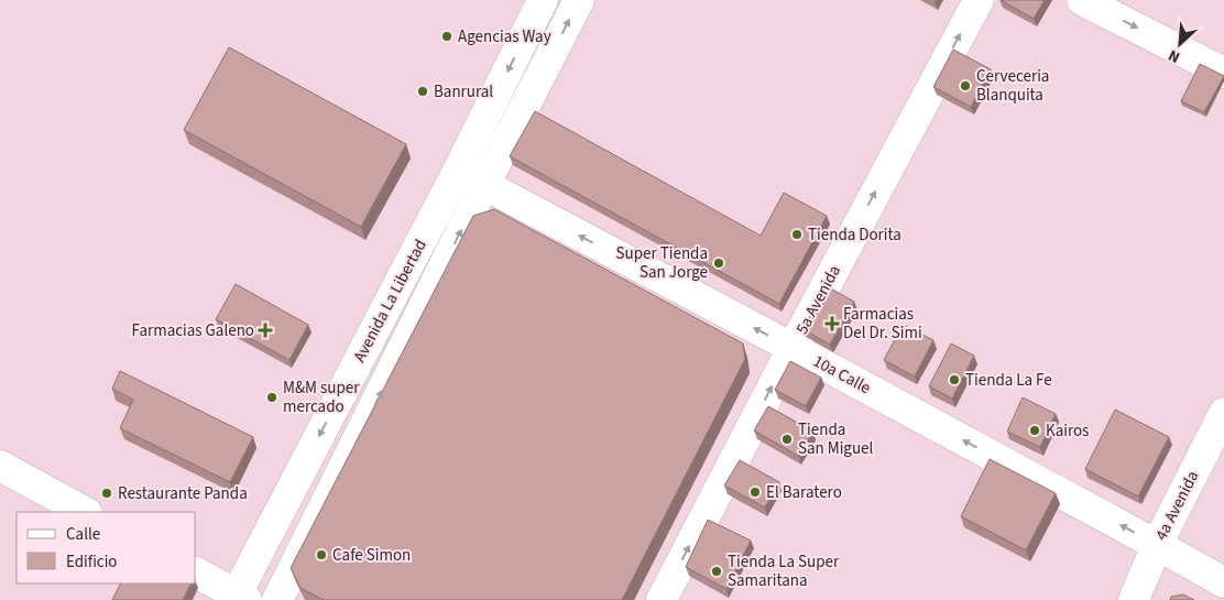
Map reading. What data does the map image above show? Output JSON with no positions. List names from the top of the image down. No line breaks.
{"streets":{"street":["5a Avenida","Avenida La Libertad","10a Calle","4a Avenida"]},"crossings":[["5a Avenida","10a Calle"],["Avenida La Libertad","10a Calle"],["10a Calle","4a Avenida"]],"one_way":["5a Avenida","10a Calle"],"places":{"other":["Agencias Way","Cerveceria Blanquita","Banrural","Tienda Dorita","Super Tienda San Jorge","Tienda La Fe","M&M super mercado","Kairos","Tienda San Miguel","El Baratero","Restaurante Panda","Cafe Simon","Tienda La Super Samaritana"],"health":["Farmacias Del Dr. Simi","Farmacias Galeno"]},"legend":["Calle","Edificio"],"north":"bottom left"}
